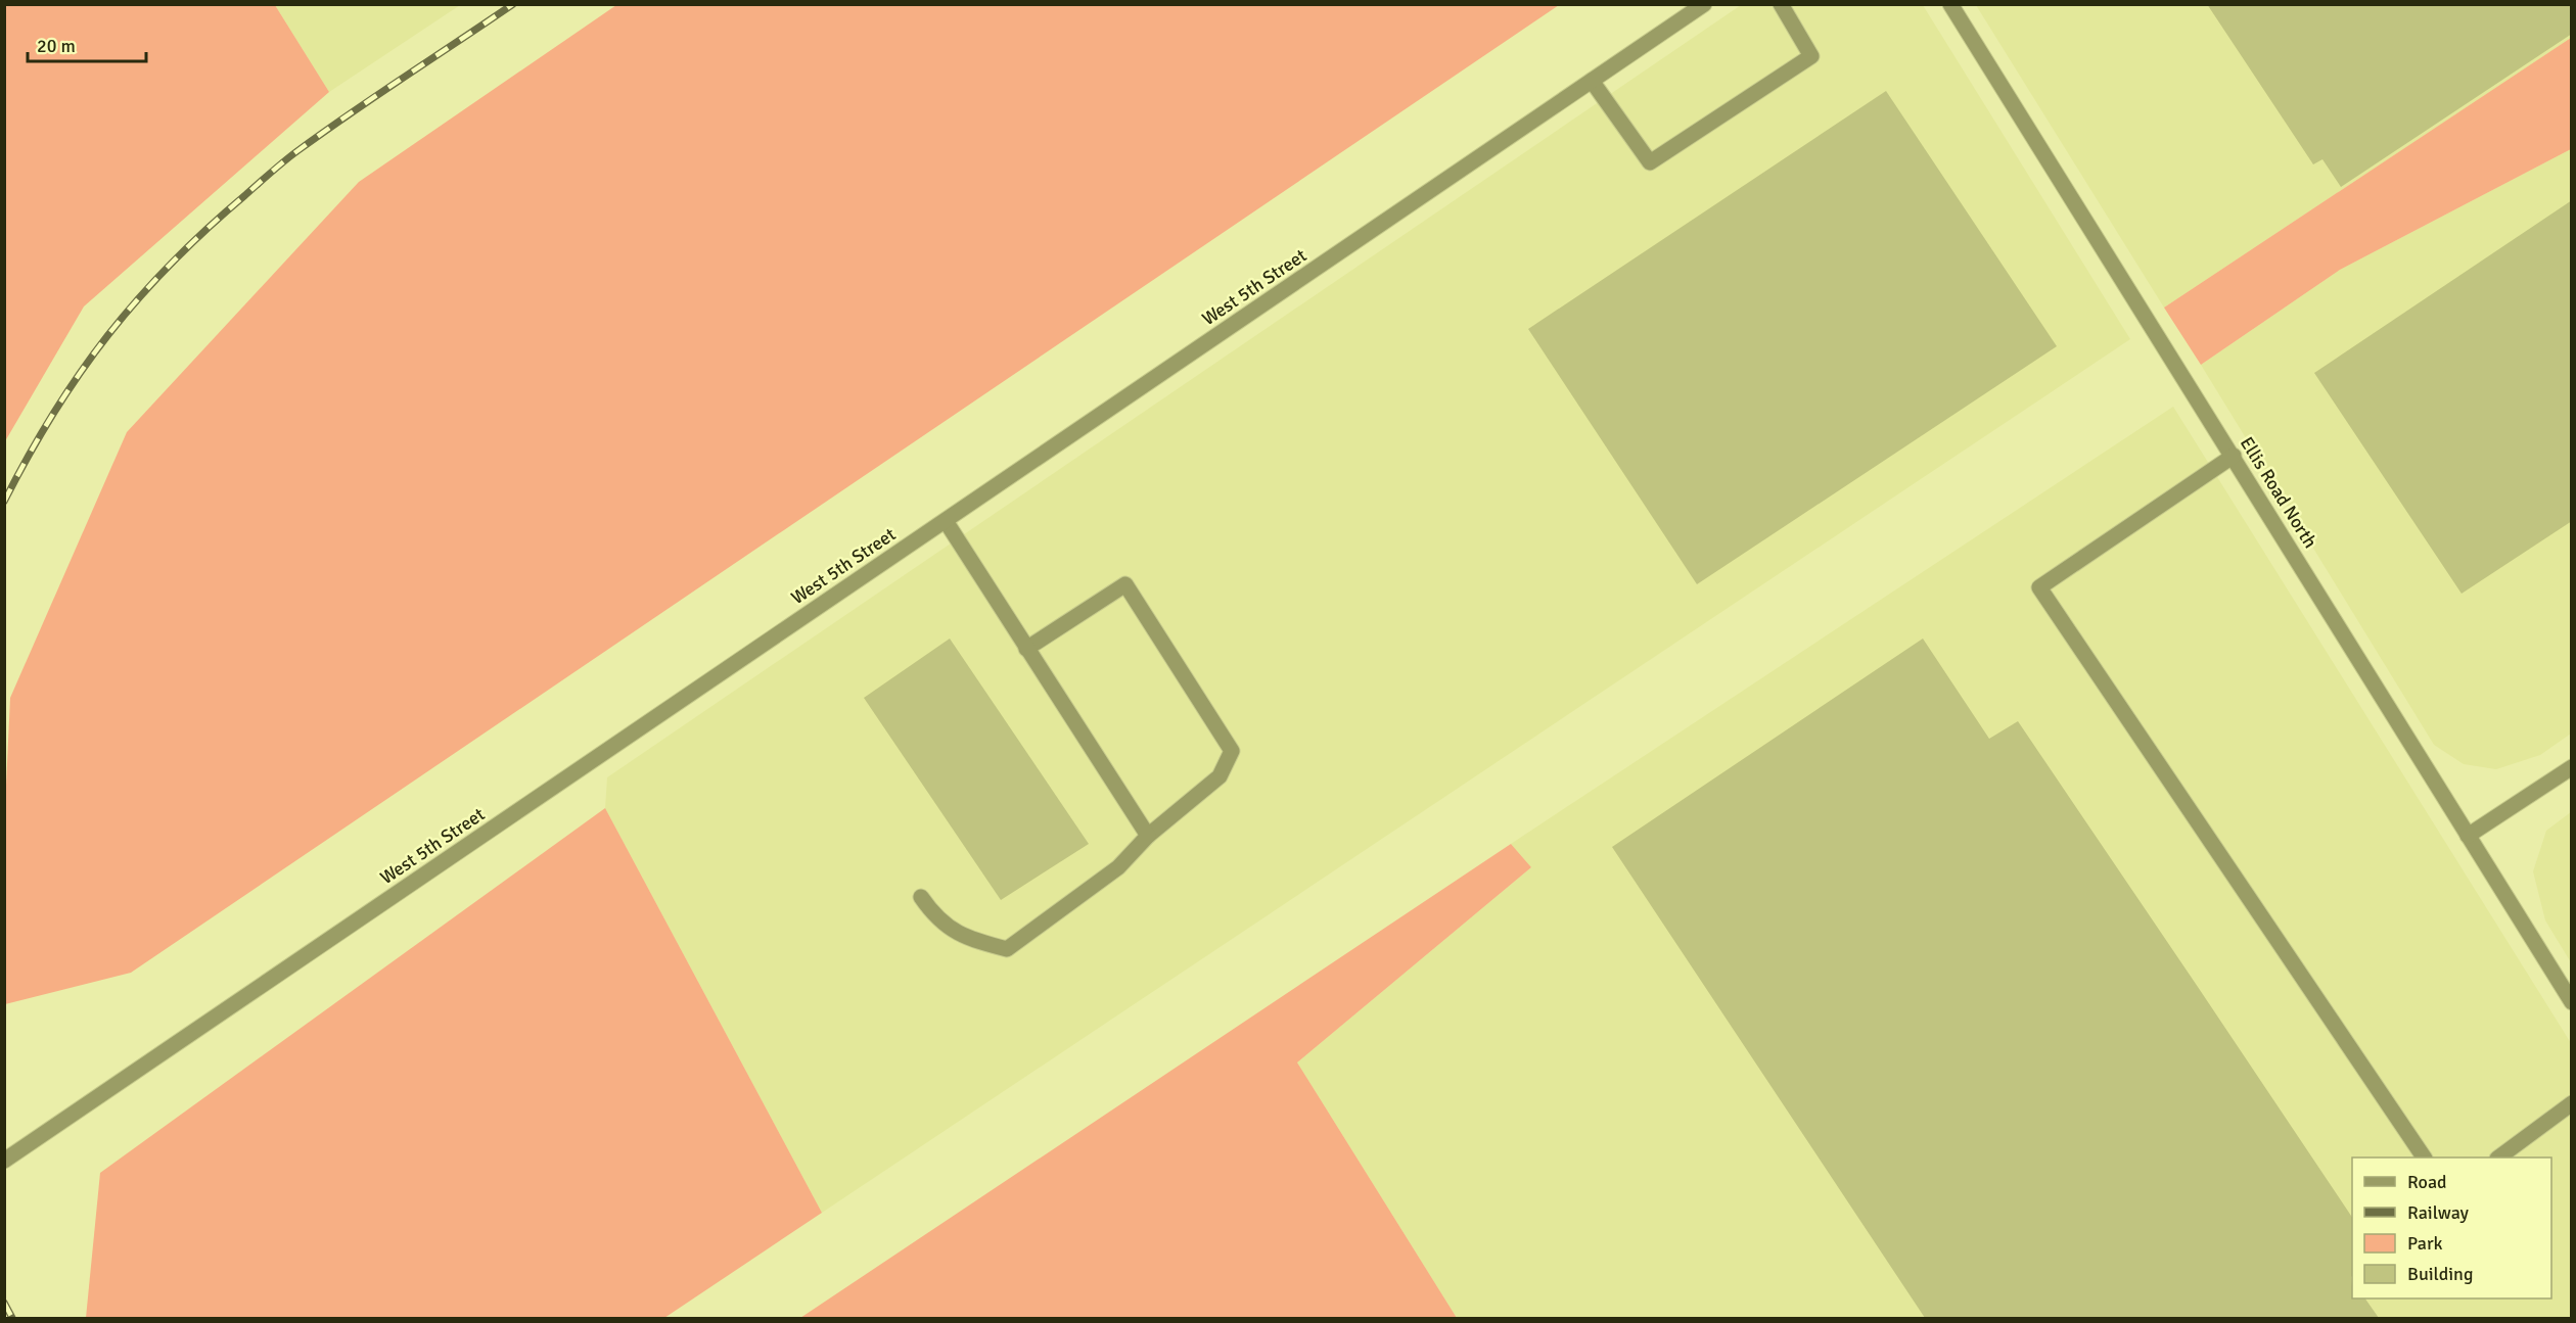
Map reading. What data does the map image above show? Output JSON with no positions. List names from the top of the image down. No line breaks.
{"streets":{"street":["West 5th Street","Ellis Road North"]},"legend":["Road","Railway","Park","Building"],"scale_bar":"20 m"}
